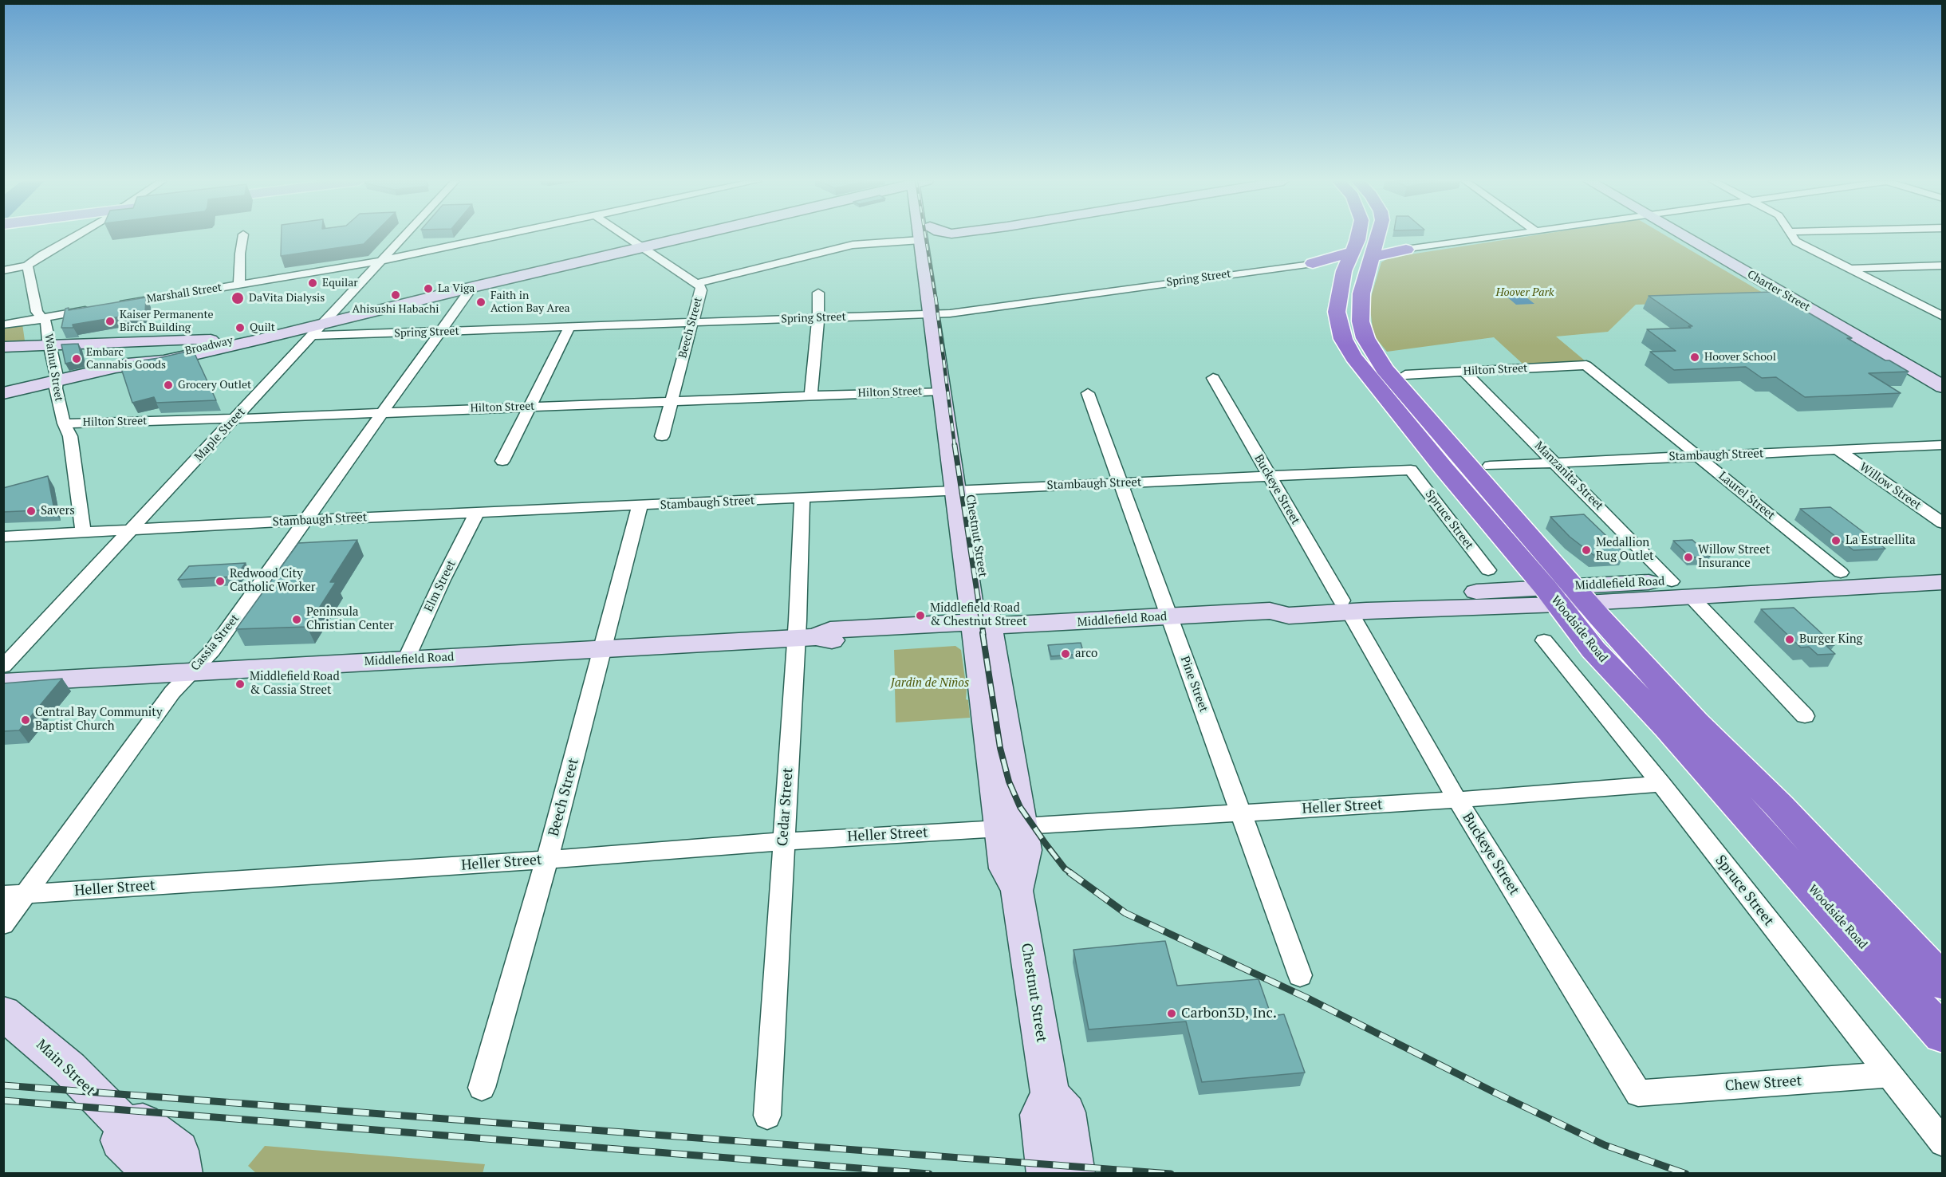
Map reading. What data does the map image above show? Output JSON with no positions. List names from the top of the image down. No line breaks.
{"streets":{"highway":["Woodside Road"],"street":["Spring Street","Charter Street","Marshall Street","Beech Street","Broadway","Walnut Street","Hilton Street","Maple Street","Stambaugh Street","Manzanita Street","Willow Street","Buckeye Street","Laurel Street","Spruce Street","Chestnut Street","Middlefield Road","Elm Street","Cassia Street","Pine Street","Cedar Street","Heller Street","Main Street","Chew Street"]},"crossings":[["Spring Street","Beech Street"],["Spring Street","Maple Street"],["Spring Street","Chestnut Street"],["Spring Street","Cassia Street"],["Marshall Street","Maple Street"],["Beech Street","Broadway"],["Beech Street","Hilton Street"],["Beech Street","Stambaugh Street"],["Beech Street","Middlefield Road"],["Beech Street","Heller Street"],["Broadway","Walnut Street"],["Broadway","Maple Street"],["Broadway","Cassia Street"],["Walnut Street","Hilton Street"],["Walnut Street","Stambaugh Street"],["Hilton Street","Maple Street"],["Hilton Street","Manzanita Street"],["Hilton Street","Laurel Street"],["Hilton Street","Chestnut Street"],["Hilton Street","Cassia Street"],["Maple Street","Stambaugh Street"],["Stambaugh Street","Manzanita Street"],["Stambaugh Street","Willow Street"],["Stambaugh Street","Buckeye Street"],["Stambaugh Street","Laurel Street"],["Stambaugh Street","Spruce Street"],["Stambaugh Street","Chestnut Street"],["Stambaugh Street","Elm Street"],["Stambaugh Street","Cassia Street"],["Stambaugh Street","Pine Street"],["Stambaugh Street","Cedar Street"],["Manzanita Street","Middlefield Road"],["Buckeye Street","Middlefield Road"],["Buckeye Street","Heller Street"],["Buckeye Street","Chew Street"],["Laurel Street","Middlefield Road"],["Spruce Street","Heller Street"],["Spruce Street","Chew Street"],["Chestnut Street","Middlefield Road"],["Chestnut Street","Heller Street"],["Middlefield Road","Elm Street"],["Middlefield Road","Woodside Road"],["Middlefield Road","Cassia Street"],["Middlefield Road","Pine Street"],["Middlefield Road","Cedar Street"],["Cassia Street","Heller Street"],["Pine Street","Heller Street"],["Cedar Street","Heller Street"]],"parks":["Hoover Park","Jardin de Niños"],"places":["Equilar","La Viga","Ahisushi Habachi","DaVita Dialysis","Faith in Action Bay Area","Kaiser Permanente Birch Building","Quilt","Hoover School","Embarc Cannabis Goods","Grocery Outlet","Savers","La Estraellita","Medallion Rug Outlet","Willow Street Insurance","Redwood City Catholic Worker","Middlefield Road & Chestnut Street","Peninsula Christian Center","Burger King","arco","Middlefield Road & Cassia Street","Central Bay Community Baptist Church","Carbon3D, Inc."]}
